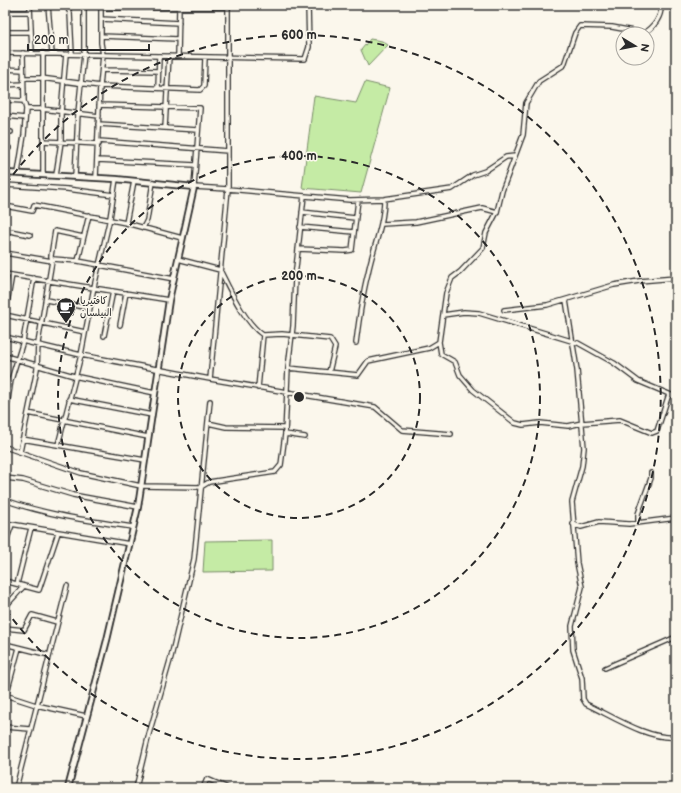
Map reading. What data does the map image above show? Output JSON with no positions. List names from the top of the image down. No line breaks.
{"places":{"cafe":["كافتيريا البيلسان"]},"scale_bar":"200 m","north":"right","rings":["600 m","400 m","200 m"]}
